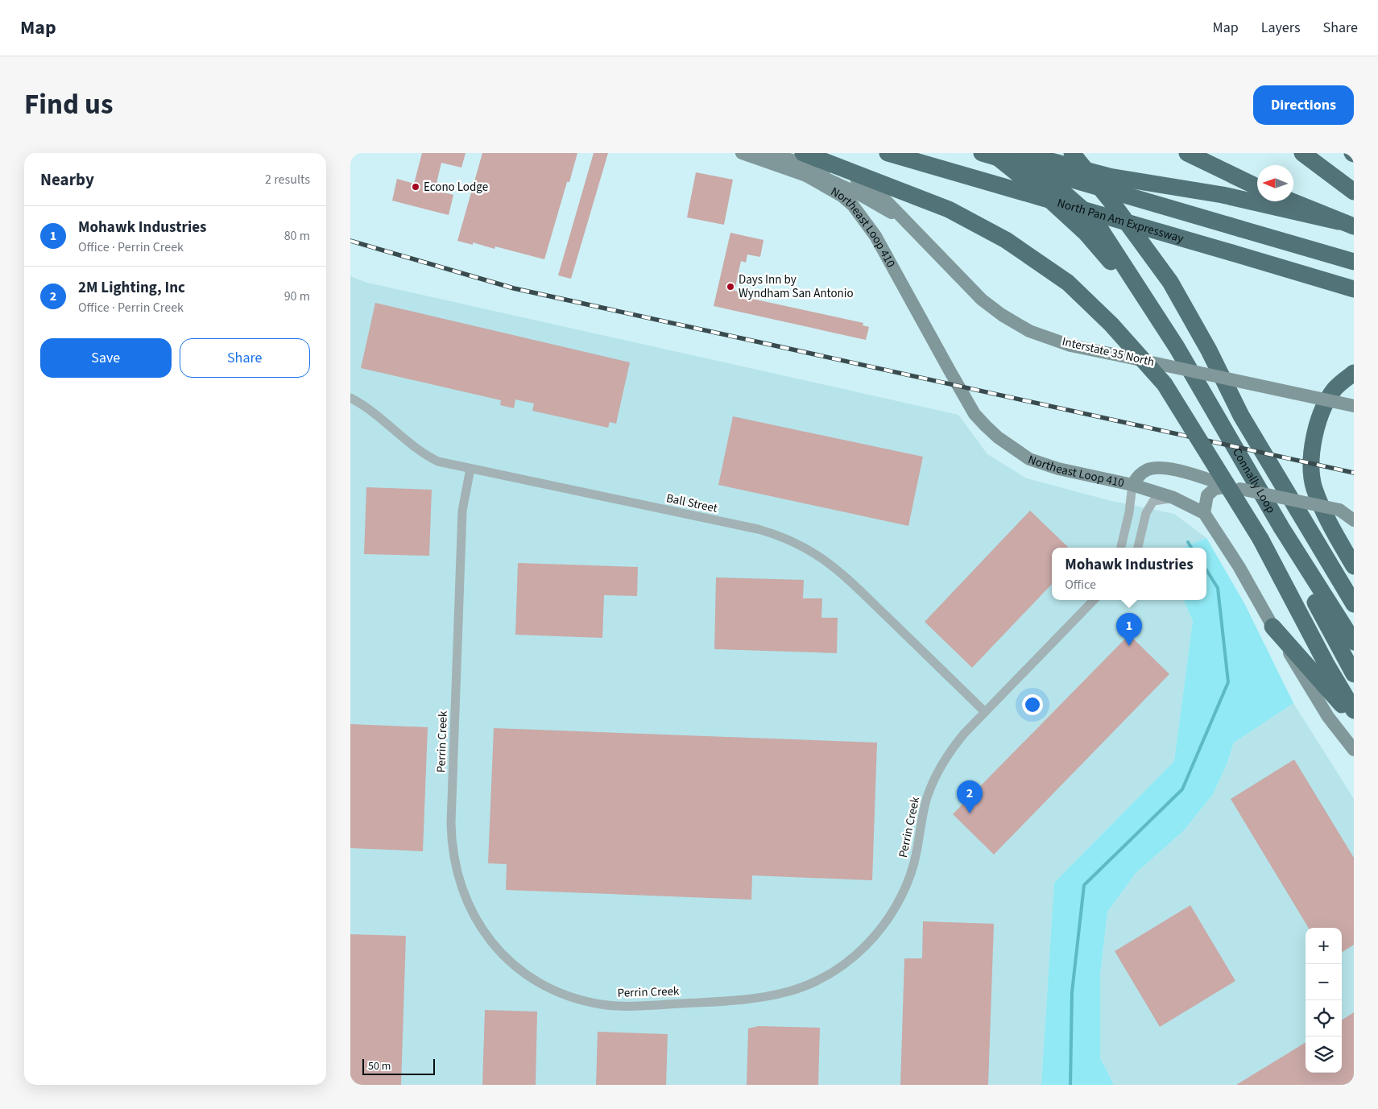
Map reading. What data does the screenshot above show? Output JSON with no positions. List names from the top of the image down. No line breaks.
{"streets":{"highway":["North Pan Am Expressway","Connally Loop"],"main road":["Northeast Loop 410","Interstate 35 North"],"street":["Ball Street","Perrin Creek"]},"crossings":[["Northeast Loop 410","Interstate 35 North"],["Ball Street","Perrin Creek"]],"places":["Econo Lodge","Days Inn by Wyndham San Antonio"],"scale_bar":"50 m","north":"left","page":{"header":"Map","nav":["Map","Layers","Share"],"title":"Find us","buttons":["Directions",["Save","Share"]],"heading":["Nearby","2 results"],"list":[{"mark":"1","name":"Mohawk Industries","note":"Office · Perrin Creek","value":"80 m"},{"mark":"2","name":"2M Lighting, Inc","note":"Office · Perrin Creek","value":"90 m"}],"popup":["Mohawk Industries","Office"],"pins":["1","2"],"map_buttons":["+","−"],"scale":"50 m"}}
